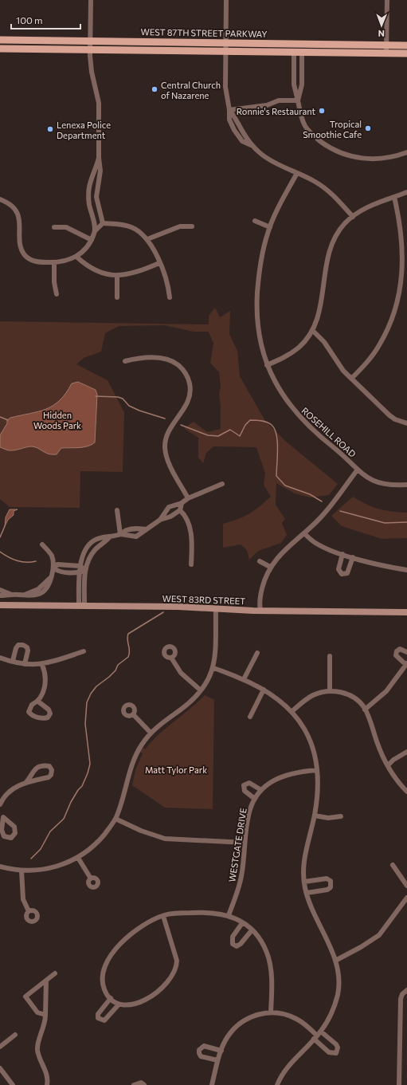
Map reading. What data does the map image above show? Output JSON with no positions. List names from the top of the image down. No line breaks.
{"streets":{"main road":["WEST 87TH STREET PARKWAY"],"street":["ROSEHILL ROAD","WEST 83RD STREET","WESTGATE DRIVE"]},"crossings":[["ROSEHILL ROAD","WEST 83RD STREET"]],"parks":["Hidden Woods Park","Matt Tylor Park"],"places":["Central Church of Nazarene","Ronnie's Restaurant","Tropical Smoothie Cafe","Lenexa Police Department"],"scale_bar":"100 m","north":"bottom"}
